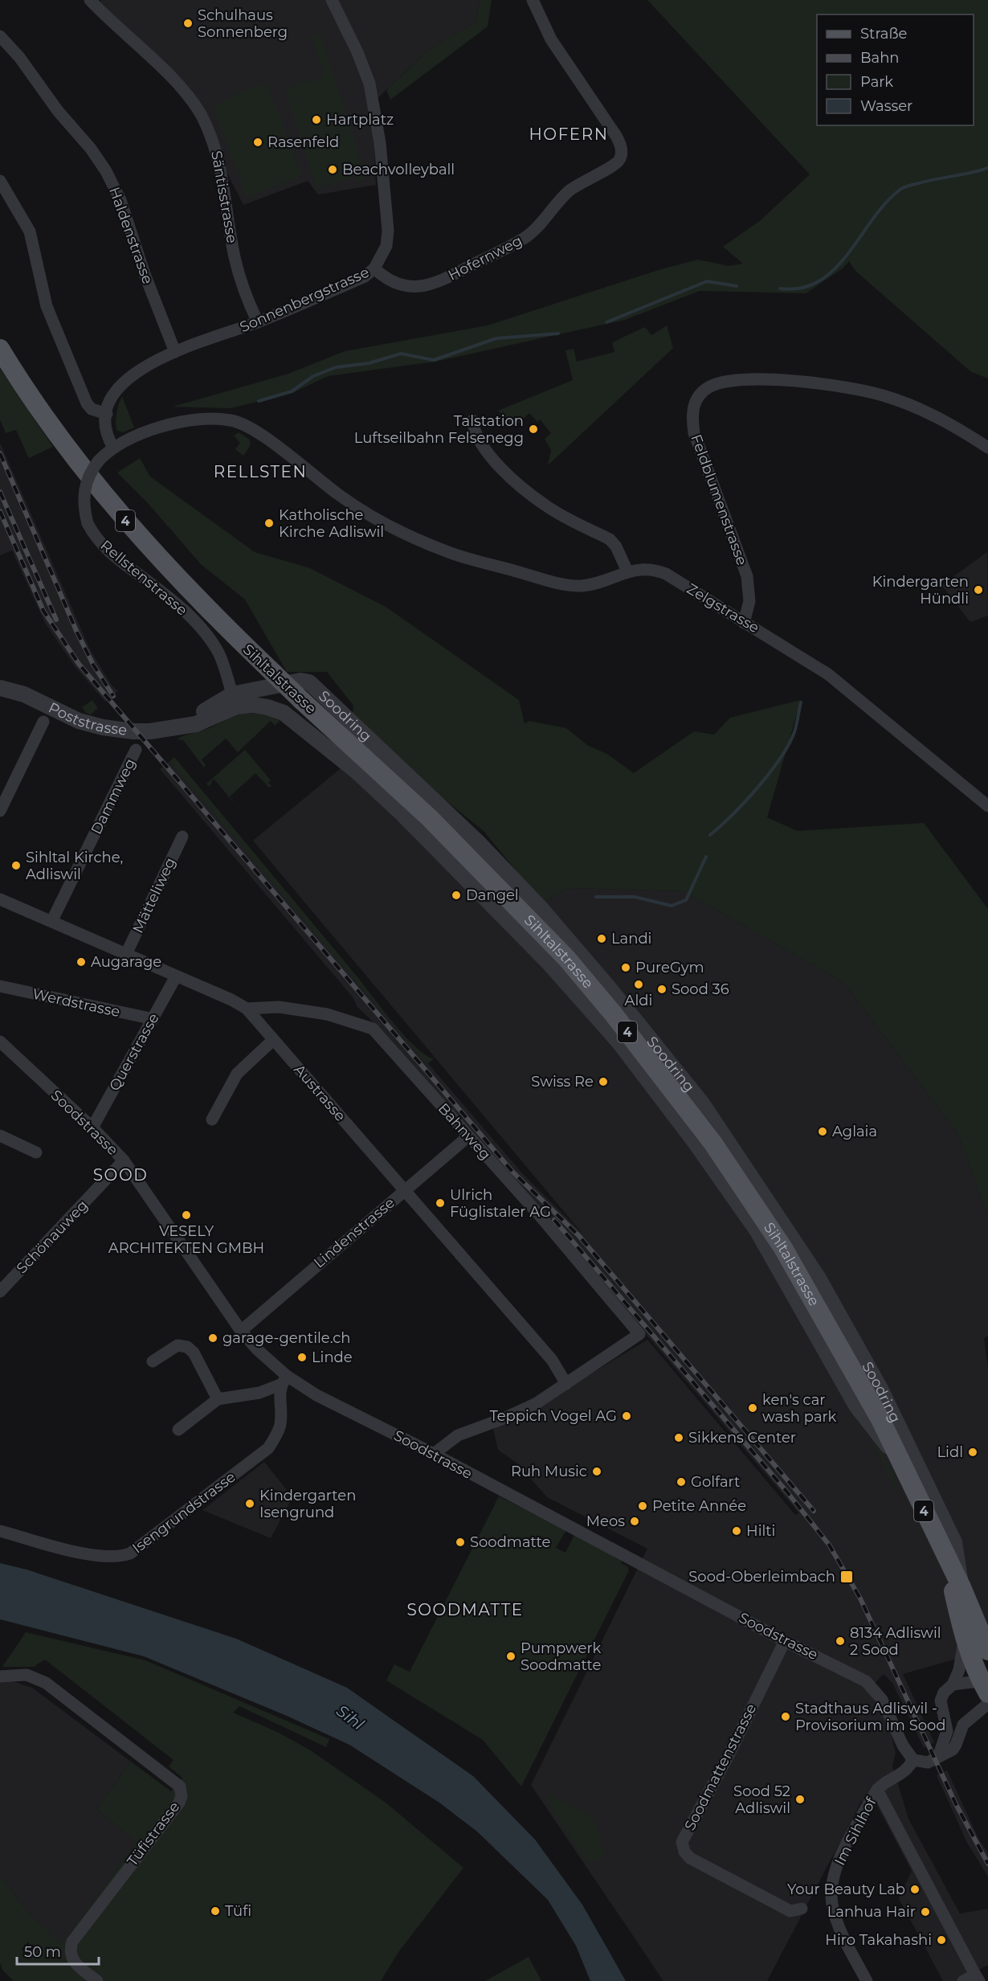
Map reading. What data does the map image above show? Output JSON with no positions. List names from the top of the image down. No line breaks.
{"streets":{"main road":["4","Sihltalstrasse"],"street":["Säntisstrasse","Haldenstrasse","Hofernweg","Sonnenbergstrasse","Feldblumenstrasse","Rellstenstrasse","Zelgstrasse","Soodring","Poststrasse","Dammweg","Mätteliweg","Werdstrasse","Querstrasse","Austrasse","Soodstrasse","Bahnweg","Lindenstrasse","Schönauweg","Isengrundstrasse","Soodmattenstrasse","Im Sihlhof","Tüfistrasse"]},"crossings":[["Säntisstrasse","Sonnenbergstrasse"],["Haldenstrasse","Sonnenbergstrasse"],["Hofernweg","Sonnenbergstrasse"],["Feldblumenstrasse","Zelgstrasse"],["4","Sihltalstrasse"],["Rellstenstrasse","Zelgstrasse"],["Rellstenstrasse","Poststrasse"],["Sihltalstrasse","Soodring"],["Soodring","Poststrasse"],["Dammweg","Austrasse"],["Mätteliweg","Austrasse"],["Werdstrasse","Querstrasse"],["Querstrasse","Austrasse"],["Querstrasse","Soodstrasse"],["Austrasse","Bahnweg"],["Austrasse","Lindenstrasse"],["Soodstrasse","Lindenstrasse"],["Soodstrasse","Schönauweg"],["Soodstrasse","Isengrundstrasse"],["Soodstrasse","Soodmattenstrasse"],["Soodstrasse","Im Sihlhof"],["Bahnweg","Lindenstrasse"]],"districts":["HOFERN","RELLSTEN","SOOD","SOODMATTE"],"water":["Sihl"],"places":{"other":["Schulhaus Sonnenberg","Hartplatz","Rasenfeld","Beachvolleyball","Talstation Luftseilbahn Felsenegg","Katholische Kirche Adliswil","Kindergarten Hündli","Sihltal Kirche, Adliswil","Dangel","Landi","Augarage","PureGym","Aldi","Sood 36","Swiss Re","Aglaia","Ulrich Füglistaler AG","VESELY ARCHITEKTEN GMBH","garage-gentile.ch","Linde","ken's car wash park","Teppich Vogel AG","Sikkens Center","Lidl","Ruh Music","Golfart","Kindergarten Isengrund","Petite Année","Meos","Hilti","Soodmatte","8134 Adliswil 2 Sood","Pumpwerk Soodmatte","Stadthaus Adliswil - Provisorium im Sood","Sood 52 Adliswil","Your Beauty Lab","Tüfi","Lanhua Hair","Hiro Takahashi"],"transit":["Sood-Oberleimbach"]},"legend":["Straße","Bahn","Park","Wasser"],"scale_bar":"50 m"}
